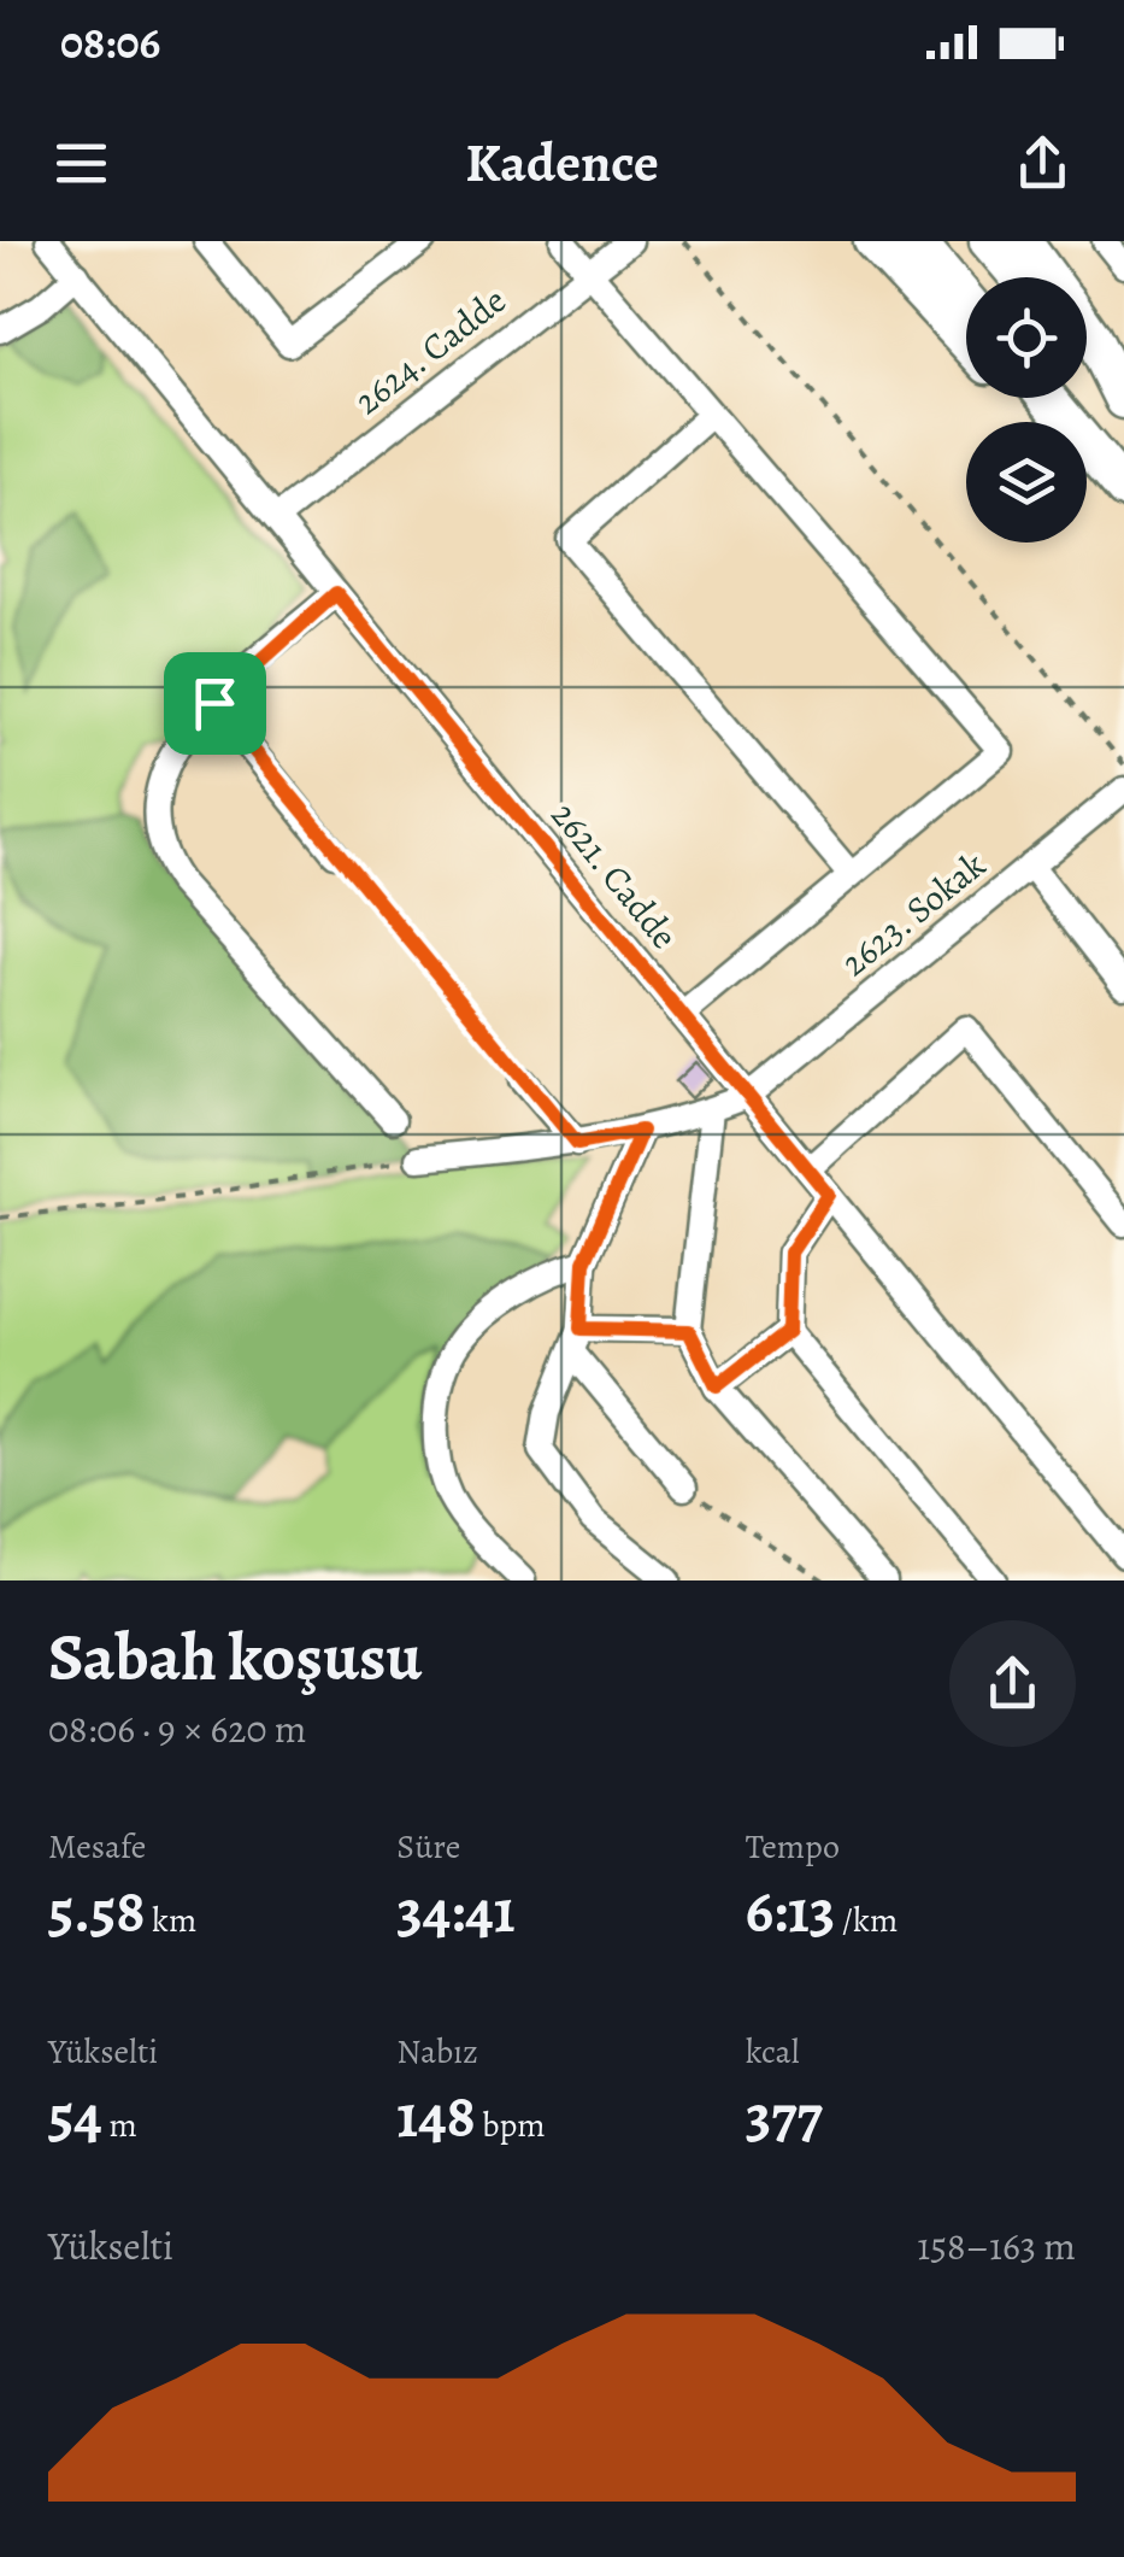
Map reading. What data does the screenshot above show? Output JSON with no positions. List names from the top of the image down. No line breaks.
{"streets":{"street":["2624. Cadde","2621. Cadde","2623. Sokak"]},"crossings":[["2624. Cadde","2621. Cadde"],["2621. Cadde","2623. Sokak"]],"page":{"status":"08:06","header":"Kadence","heading":["Sabah koşusu","08:06 · 9 × 620 m"],"stats":[["Mesafe","5.58 km"],["Süre","34:41"],["Tempo","6:13 /km"],["Yükselti","54 m"],["Nabız","148 bpm"],["kcal","377"]],"chart":["Yükselti","158–163 m"]}}
